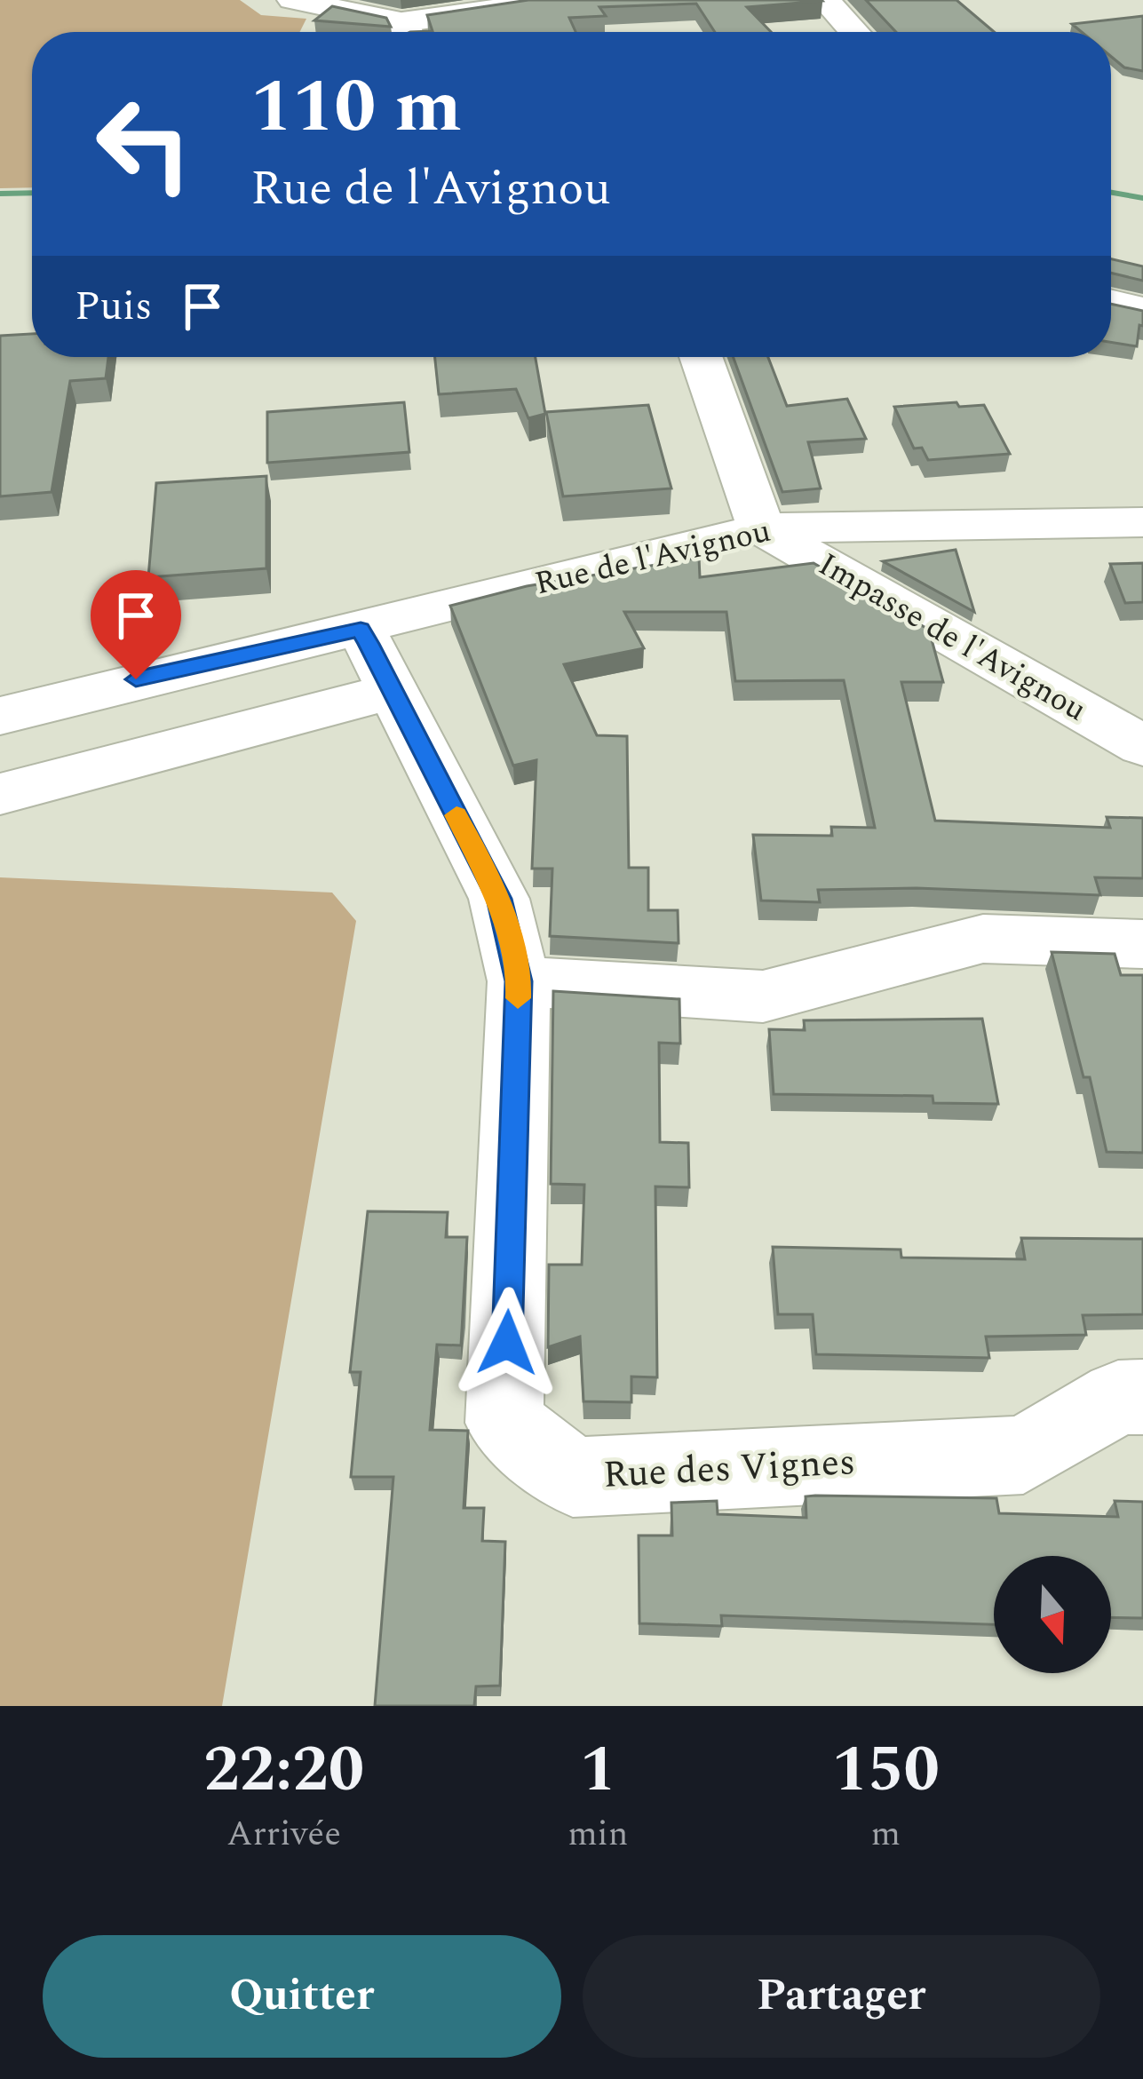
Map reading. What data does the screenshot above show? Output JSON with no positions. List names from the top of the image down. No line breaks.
{"streets":{"street":["Rue de l'Avignou","Impasse de l'Avignou","Rue des Vignes"]},"crossings":[["Rue de l'Avignou","Impasse de l'Avignou"]],"north":"bottom","page":{"turn":["110 m","Rue de l'Avignou"],"then":"Puis","eta":["22:20","Arrivée","1","min","150","m"],"buttons":["Quitter","Partager"]}}
